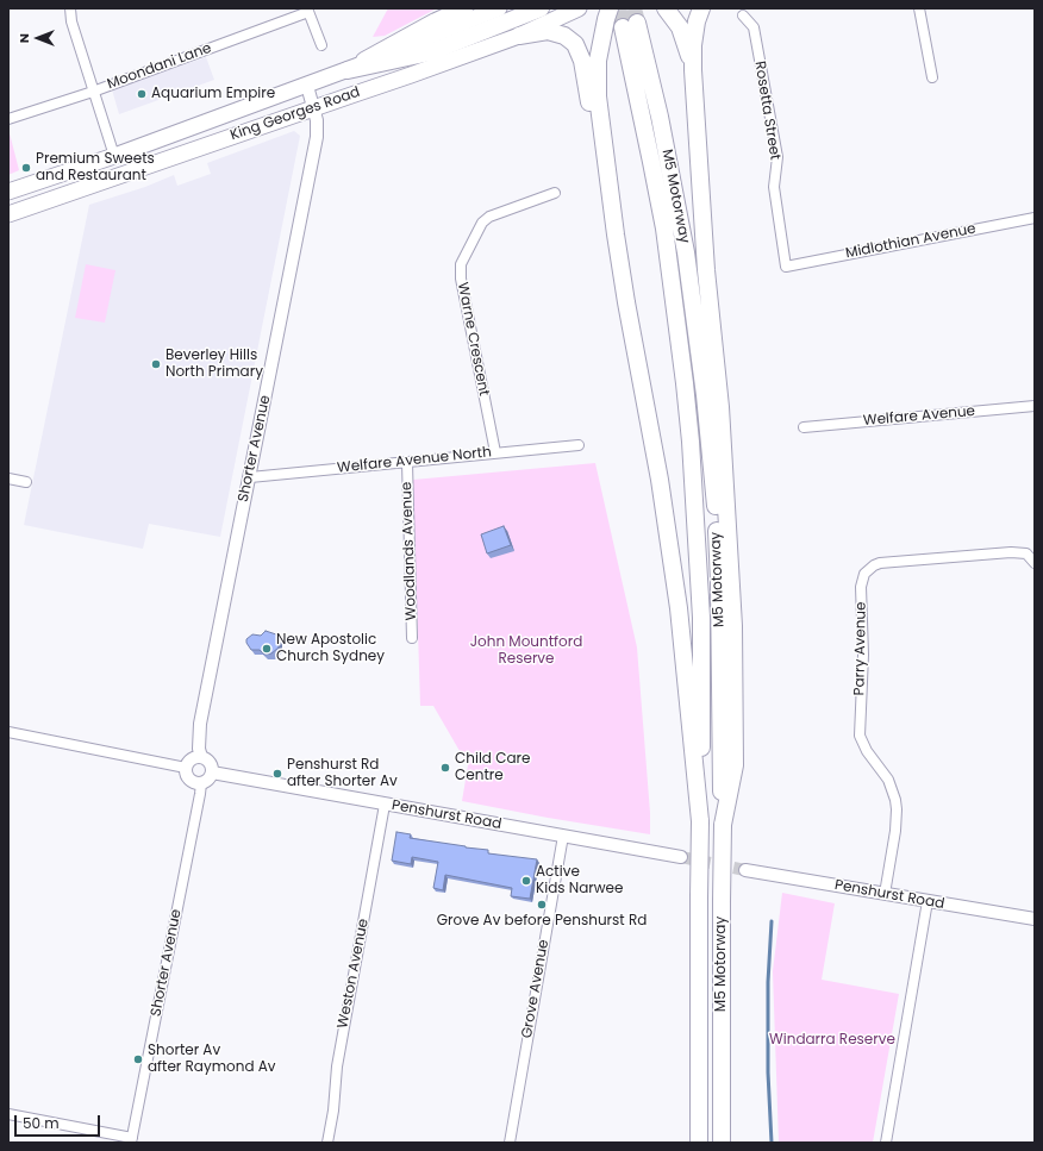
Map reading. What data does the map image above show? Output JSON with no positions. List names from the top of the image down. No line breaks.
{"streets":{"highway":["King Georges Road","M5 Motorway"],"street":["Moondani Lane","Rosetta Street","Midlothian Avenue","Warne Crescent","Welfare Avenue","Shorter Avenue","Welfare Avenue North","Woodlands Avenue","Parry Avenue","Penshurst Road","Weston Avenue","Grove Avenue"]},"crossings":[["Rosetta Street","Midlothian Avenue"],["King Georges Road","Shorter Avenue"],["Warne Crescent","Welfare Avenue North"],["Shorter Avenue","Welfare Avenue North"],["Shorter Avenue","Penshurst Road"],["Welfare Avenue North","Woodlands Avenue"],["Parry Avenue","Penshurst Road"],["Penshurst Road","Weston Avenue"],["Penshurst Road","Grove Avenue"]],"parks":["John Mountford Reserve","Windarra Reserve"],"places":["Aquarium Empire","Premium Sweets and Restaurant","Beverley Hills North Primary","New Apostolic Church Sydney","Child Care Centre","Penshurst Rd after Shorter Av","Active Kids Narwee","Grove Av before Penshurst Rd","Shorter Av after Raymond Av"],"scale_bar":"50 m","north":"left"}
